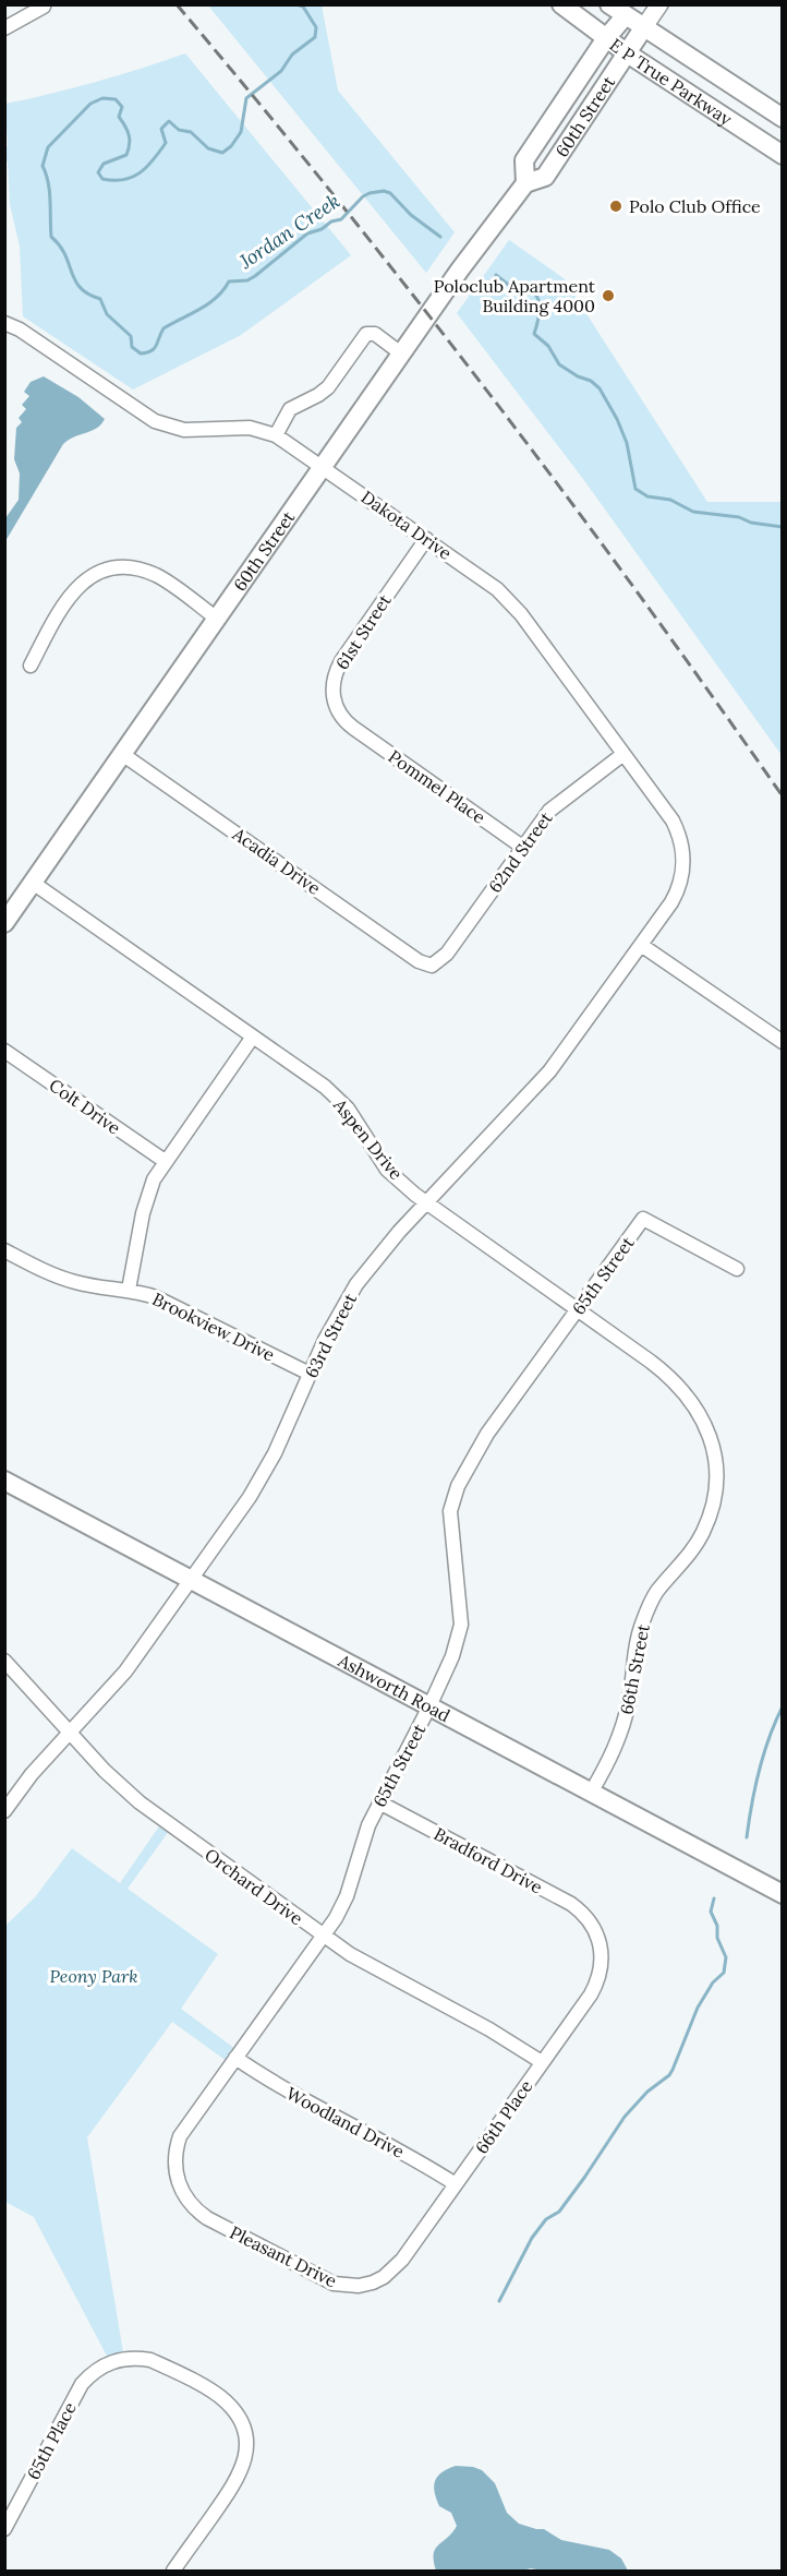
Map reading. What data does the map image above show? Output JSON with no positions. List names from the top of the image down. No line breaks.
{"streets":{"main road":["E P True Parkway","60th Street","Ashworth Road"],"street":["Dakota Drive","61st Street","Pommel Place","62nd Street","Acadia Drive","Colt Drive","Aspen Drive","65th Street","Brookview Drive","63rd Street","66th Street","Bradford Drive","Orchard Drive","66th Place","Woodland Drive","Pleasant Drive","65th Place"]},"crossings":[["E P True Parkway","60th Street"],["60th Street","Dakota Drive"],["60th Street","Acadia Drive"],["60th Street","Aspen Drive"],["Dakota Drive","61st Street"],["Dakota Drive","62nd Street"],["Dakota Drive","63rd Street"],["61st Street","Pommel Place"],["Pommel Place","62nd Street"],["62nd Street","Acadia Drive"],["Aspen Drive","65th Street"],["Aspen Drive","63rd Street"],["Aspen Drive","66th Street"],["65th Street","Ashworth Road"],["65th Street","Bradford Drive"],["65th Street","Orchard Drive"],["65th Street","Woodland Drive"],["65th Street","Pleasant Drive"],["Brookview Drive","63rd Street"],["63rd Street","Ashworth Road"],["63rd Street","Orchard Drive"],["66th Street","Ashworth Road"],["Bradford Drive","66th Place"],["Orchard Drive","66th Place"],["66th Place","Woodland Drive"],["66th Place","Pleasant Drive"]],"water":["Jordan Creek"],"parks":["Peony Park"],"places":["Polo Club Office","Poloclub Apartment Building 4000"]}
